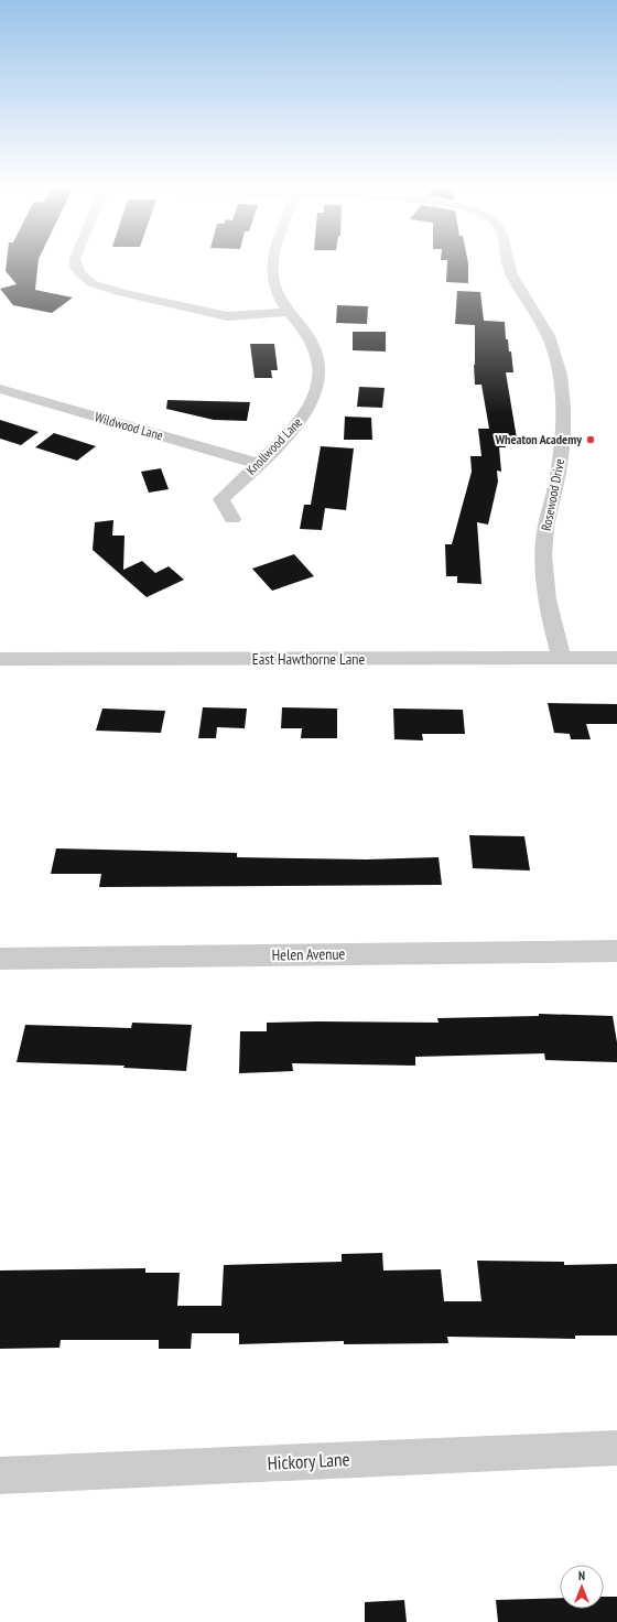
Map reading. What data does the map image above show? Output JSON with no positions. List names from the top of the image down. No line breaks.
{"streets":{"street":["Wildwood Lane","Knollwood Lane","Rosewood Drive","East Hawthorne Lane","Helen Avenue","Hickory Lane"]},"crossings":[["Wildwood Lane","Knollwood Lane"],["Rosewood Drive","East Hawthorne Lane"]],"places":["Wheaton Academy"],"north":"top"}
